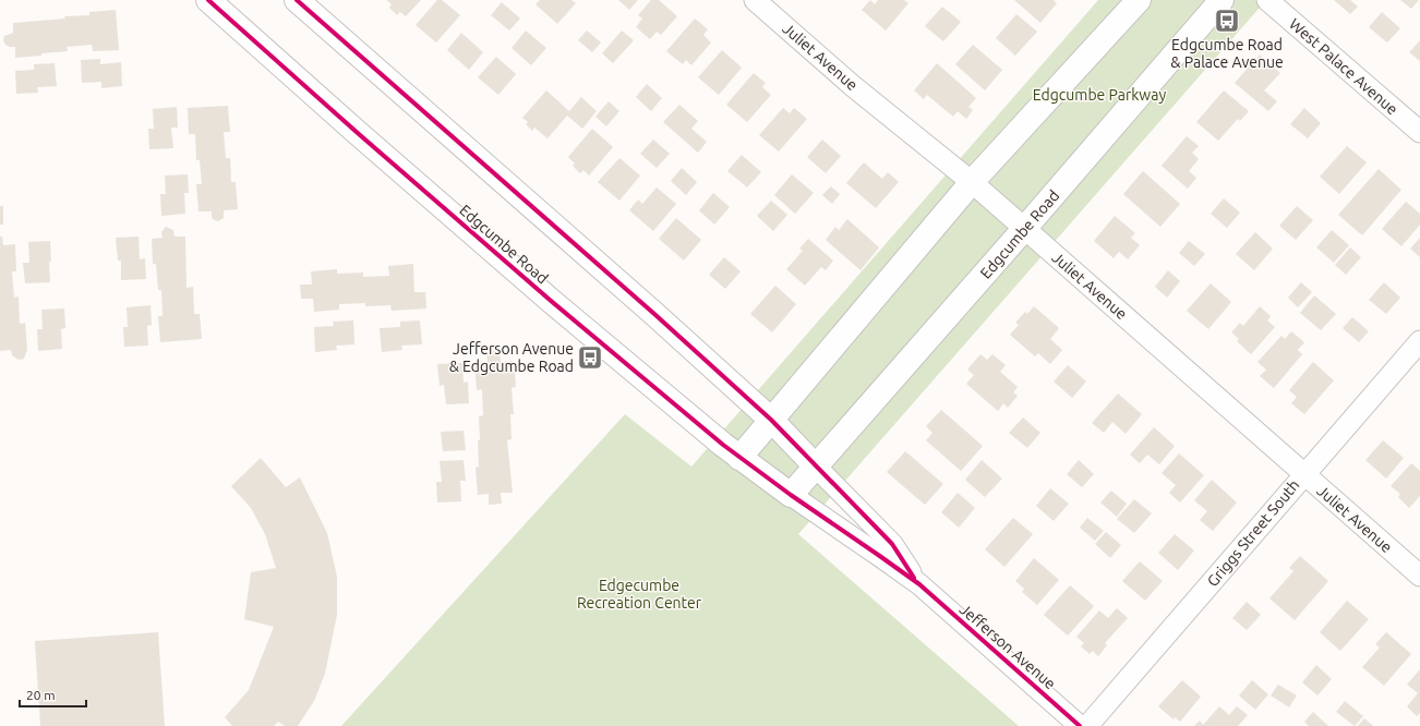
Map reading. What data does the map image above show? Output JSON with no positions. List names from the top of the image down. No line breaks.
{"streets":{"street":["Juliet Avenue","West Palace Avenue","Edgcumbe Road","Griggs Street South","Jefferson Avenue"]},"crossings":[["Juliet Avenue","Edgcumbe Road"],["Juliet Avenue","Griggs Street South"],["Edgcumbe Road","Jefferson Avenue"]],"parks":["Edgcumbe Parkway","Edgecumbe Recreation Center"],"places":{"bus stop":["Edgcumbe Road & Palace Avenue","Jefferson Avenue & Edgcumbe Road"]},"scale_bar":"20 m"}
